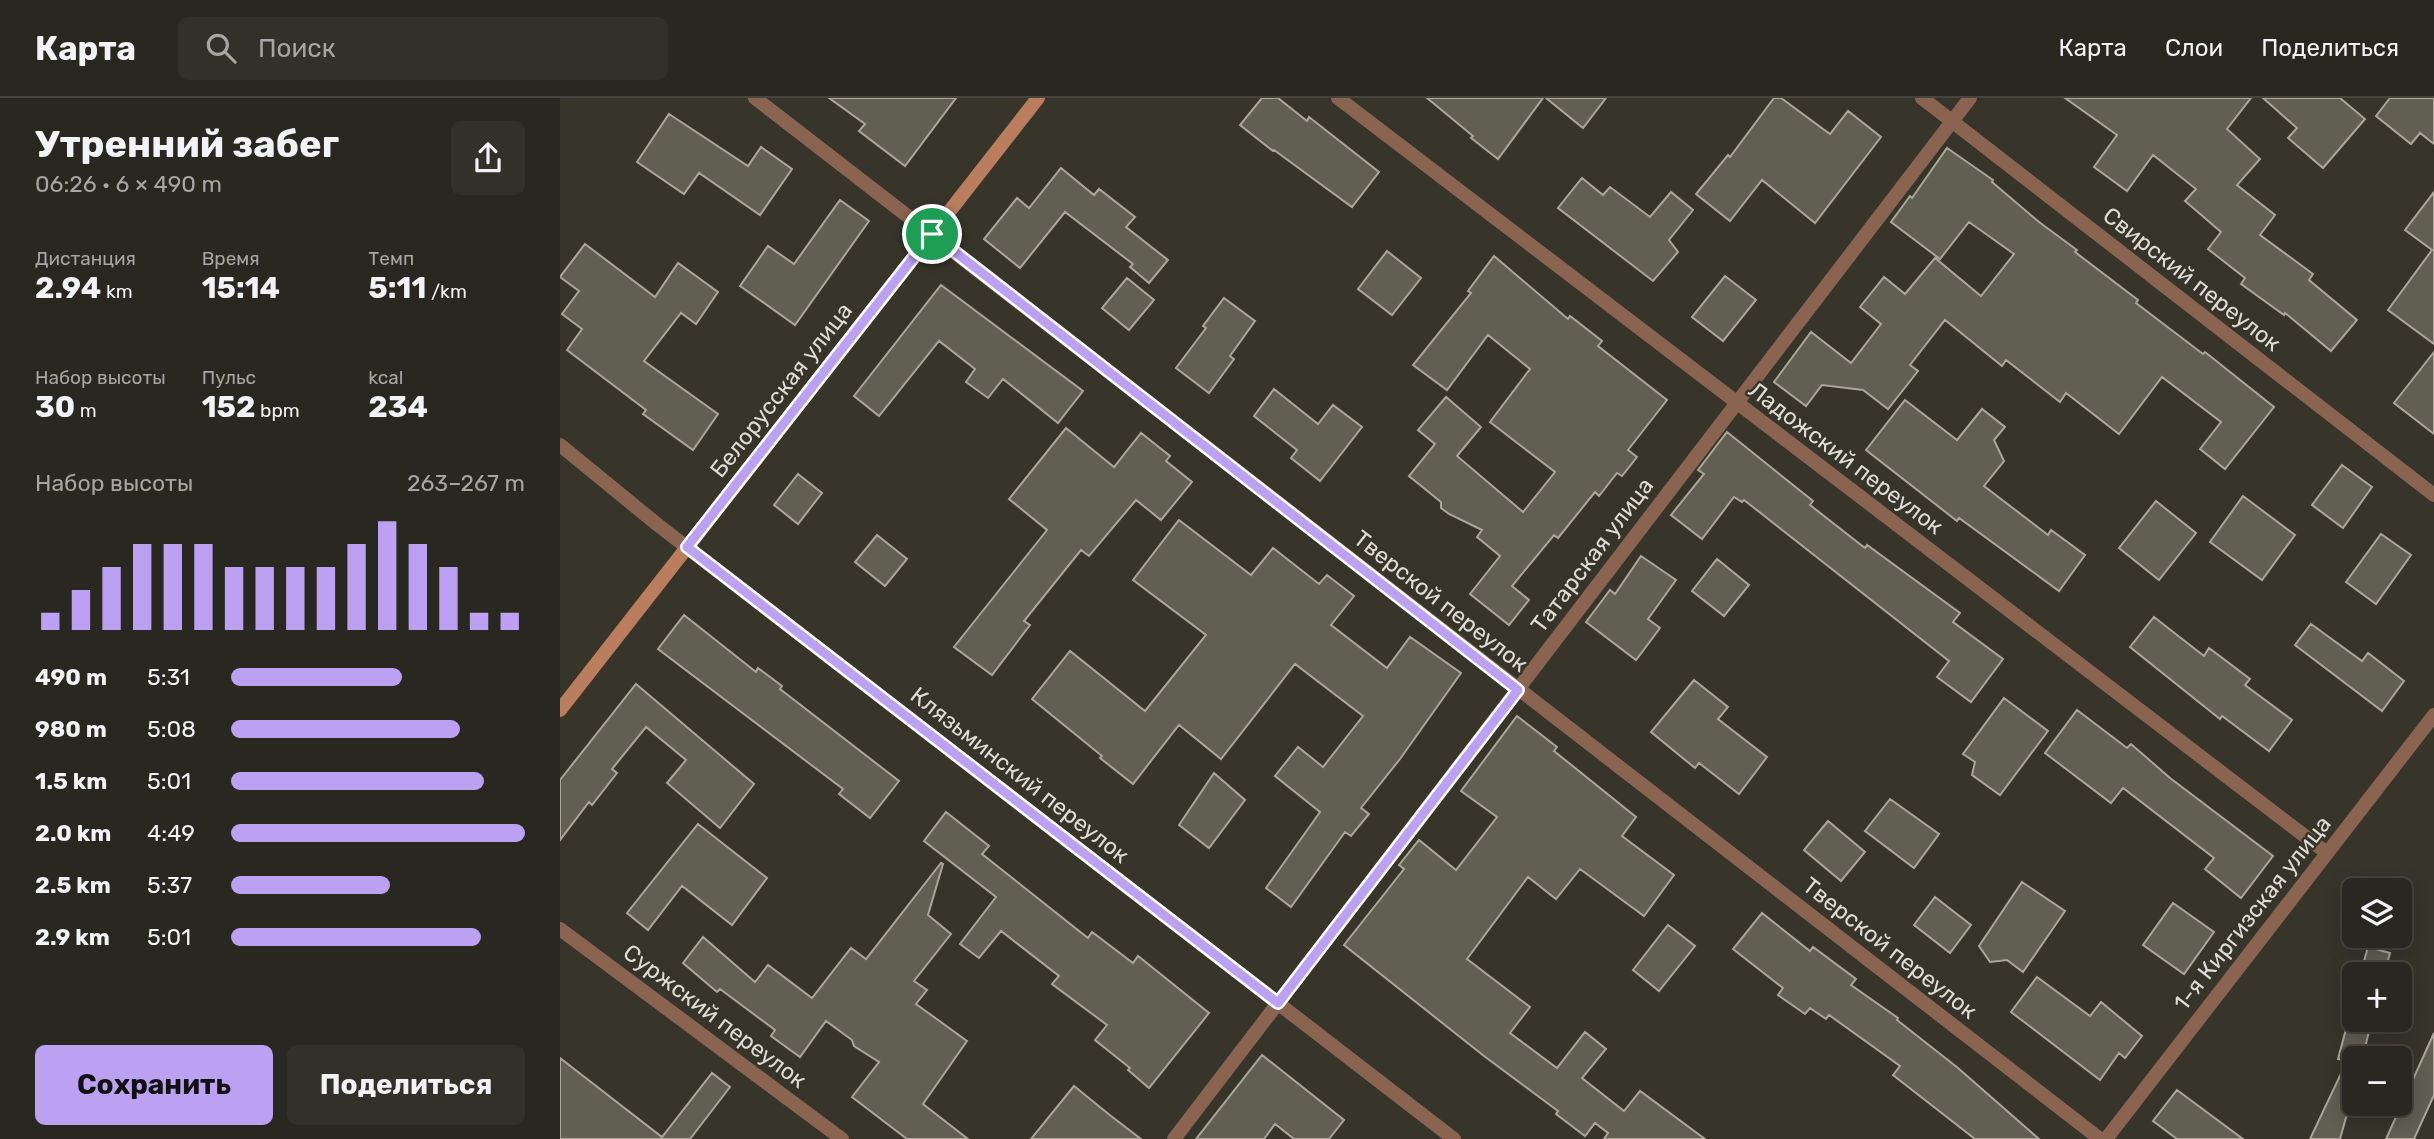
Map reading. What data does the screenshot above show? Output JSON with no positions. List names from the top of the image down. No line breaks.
{"streets":{"main road":["Белорусская улица"],"street":["Свирский переулок","Ладожский переулок","Татарская улица","Тверской переулок","Клязьминский переулок","1-я Киргизская улица","Суржский переулок"]},"crossings":[["Свирский переулок","Татарская улица"],["Белорусская улица","Тверской переулок"],["Белорусская улица","Клязьминский переулок"],["Ладожский переулок","Татарская улица"],["Ладожский переулок","1-я Киргизская улица"],["Татарская улица","Тверской переулок"],["Татарская улица","Клязьминский переулок"]],"page":{"header":"Карта","search":"Поиск","nav":["Карта","Слои","Поделиться"],"heading":["Утренний забег","06:26 · 6 × 490 m"],"stats":[["Дистанция","2.94 km"],["Время","15:14"],["Темп","5:11 /km"],["Набор высоты","30 m"],["Пульс","152 bpm"],["kcal","234"]],"chart":["Набор высоты","263–267 m"],"list":[{"name":"490 m","note":"5:31"},{"name":"980 m","note":"5:08"},{"name":"1.5 km","note":"5:01"},{"name":"2.0 km","note":"4:49"},{"name":"2.5 km","note":"5:37"},{"name":"2.9 km","note":"5:01"}],"map_buttons":["+","−"],"buttons":["Сохранить","Поделиться"]}}
